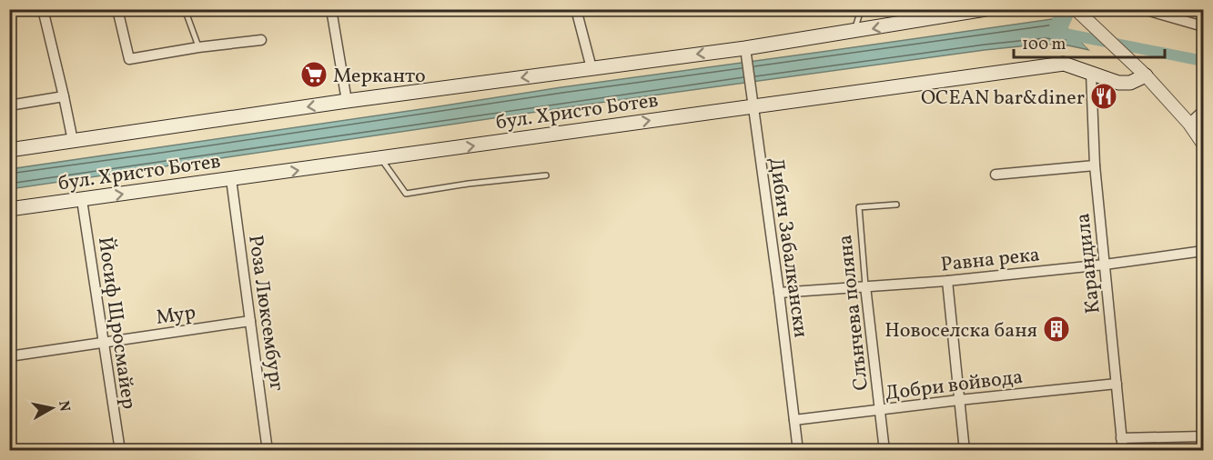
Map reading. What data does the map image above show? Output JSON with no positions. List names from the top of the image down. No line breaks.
{"streets":{"main road":["бул. Христо Ботев"],"street":["Дибич Забалкански","Равна река","Карандила","Роза Люксембург","Слънчева поляна","Мур","Йосиф Щросмайер","Добри войвода"]},"crossings":[["бул. Христо Ботев","Дибич Забалкански"],["бул. Христо Ботев","Карандила"],["бул. Христо Ботев","Роза Люксембург"],["бул. Христо Ботев","Йосиф Щросмайер"],["Дибич Забалкански","Равна река"],["Дибич Забалкански","Добри войвода"],["Равна река","Карандила"],["Равна река","Слънчева поляна"],["Карандила","Добри войвода"],["Роза Люксембург","Мур"],["Слънчева поляна","Добри войвода"],["Мур","Йосиф Щросмайер"]],"places":{"supermarket":["Мерканто"],"restaurant":["OCEAN bar&diner"],"building":["Новоселска баня"]},"scale_bar":"100 m","north":"right"}
